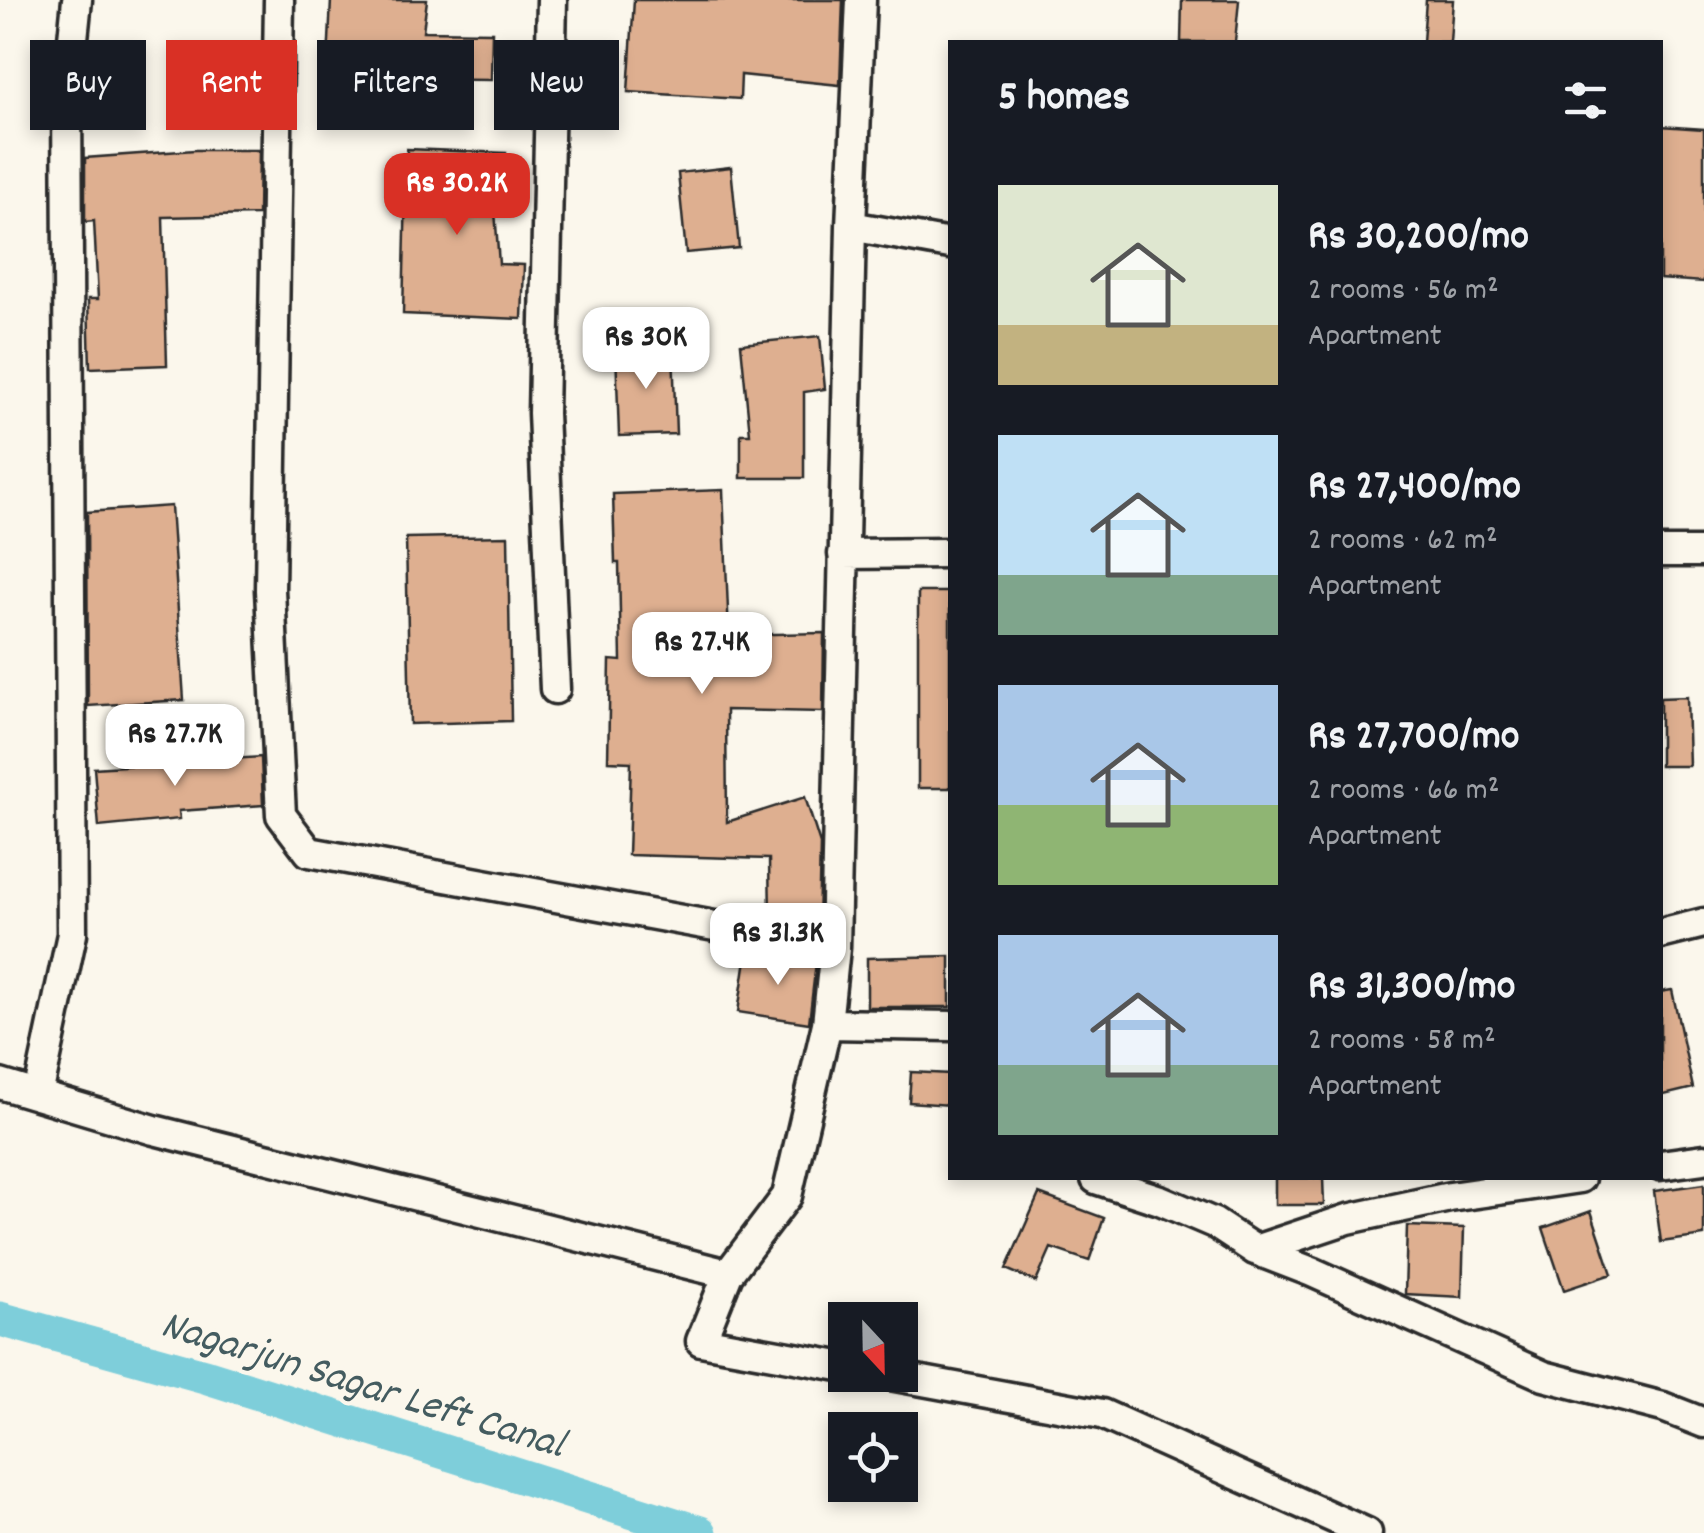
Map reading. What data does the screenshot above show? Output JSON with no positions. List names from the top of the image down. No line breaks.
{"water":["Nagarjun Sagar Left Canal"],"north":"bottom","page":{"chip":["Buy","Rent","Filters","New"],"heading":"5 homes","price":["Rs 30.2K","Rs 30K","Rs 27.4K","Rs 27.7K","Rs 31.3K"],"list":[{"name":"Rs 30,200/mo","note":"2 rooms · 56 m² · Apartment"},{"name":"Rs 27,400/mo","note":"2 rooms · 62 m² · Apartment"},{"name":"Rs 27,700/mo","note":"2 rooms · 66 m² · Apartment"},{"name":"Rs 31,300/mo","note":"2 rooms · 58 m² · Apartment"}]}}
